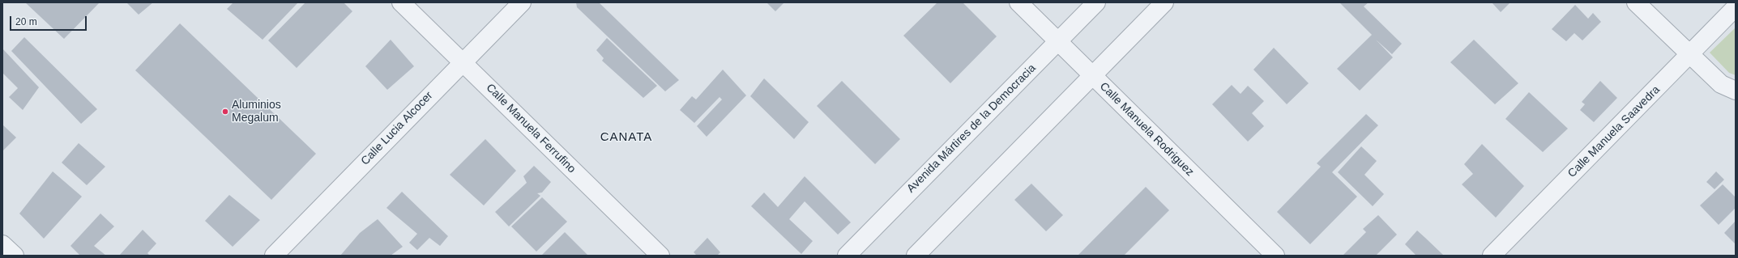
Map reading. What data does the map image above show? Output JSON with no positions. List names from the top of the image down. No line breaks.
{"streets":{"street":["Calle Lucia Alcocer","Calle Manuela Ferrufino","Avenida Mártires de la Democracia","Calle Manuela Rodriguez","Calle Manuela Saavedra"]},"crossings":[["Calle Lucia Alcocer","Calle Manuela Ferrufino"],["Avenida Mártires de la Democracia","Calle Manuela Rodriguez"]],"districts":["CANATA"],"places":["Aluminios Megalum"],"scale_bar":"20 m"}
